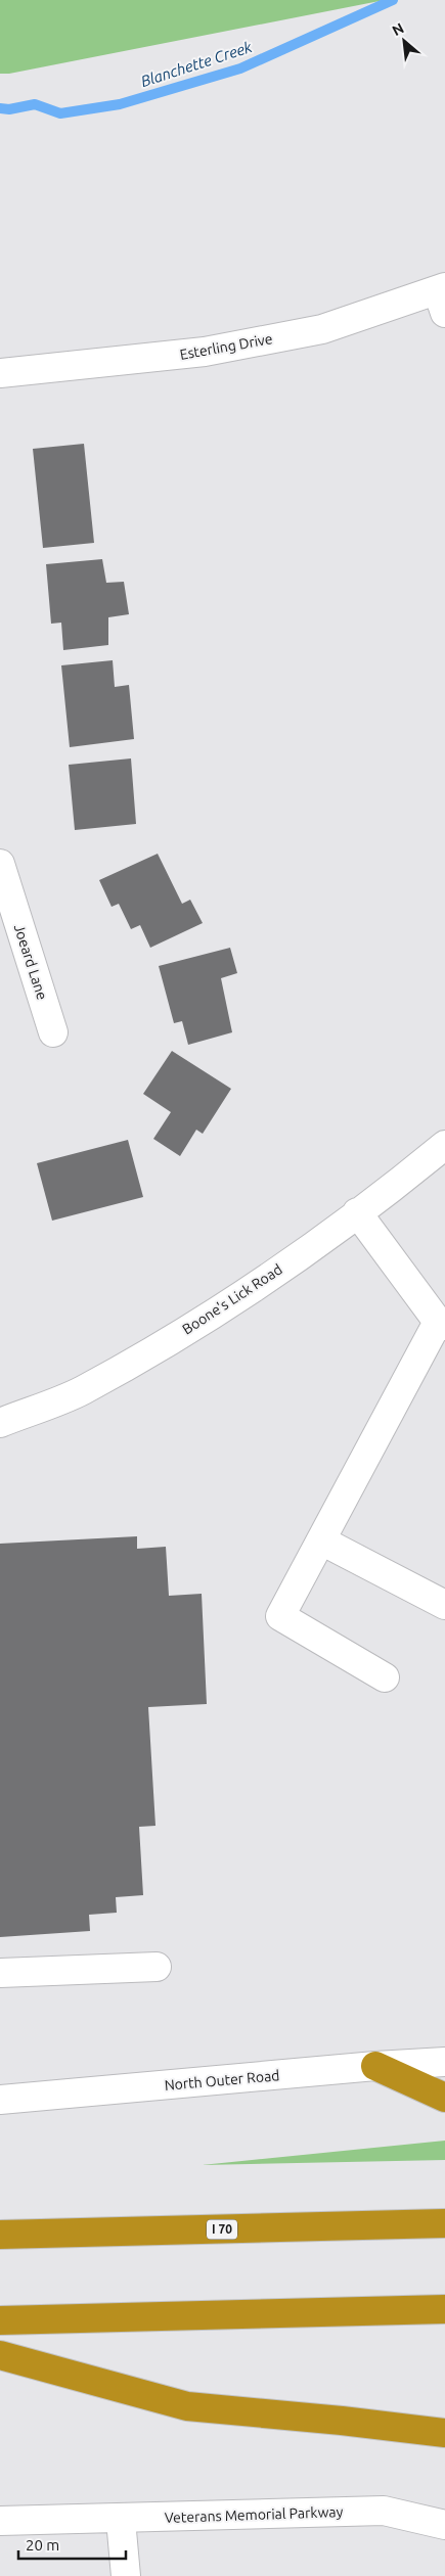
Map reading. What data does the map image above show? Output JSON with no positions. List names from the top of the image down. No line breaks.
{"streets":{"highway":["I 70"],"street":["Esterling Drive","Joeard Lane","Boone's Lick Road","North Outer Road","Veterans Memorial Parkway"]},"water":["Blanchette Creek"],"scale_bar":"20 m","north":"top left"}
